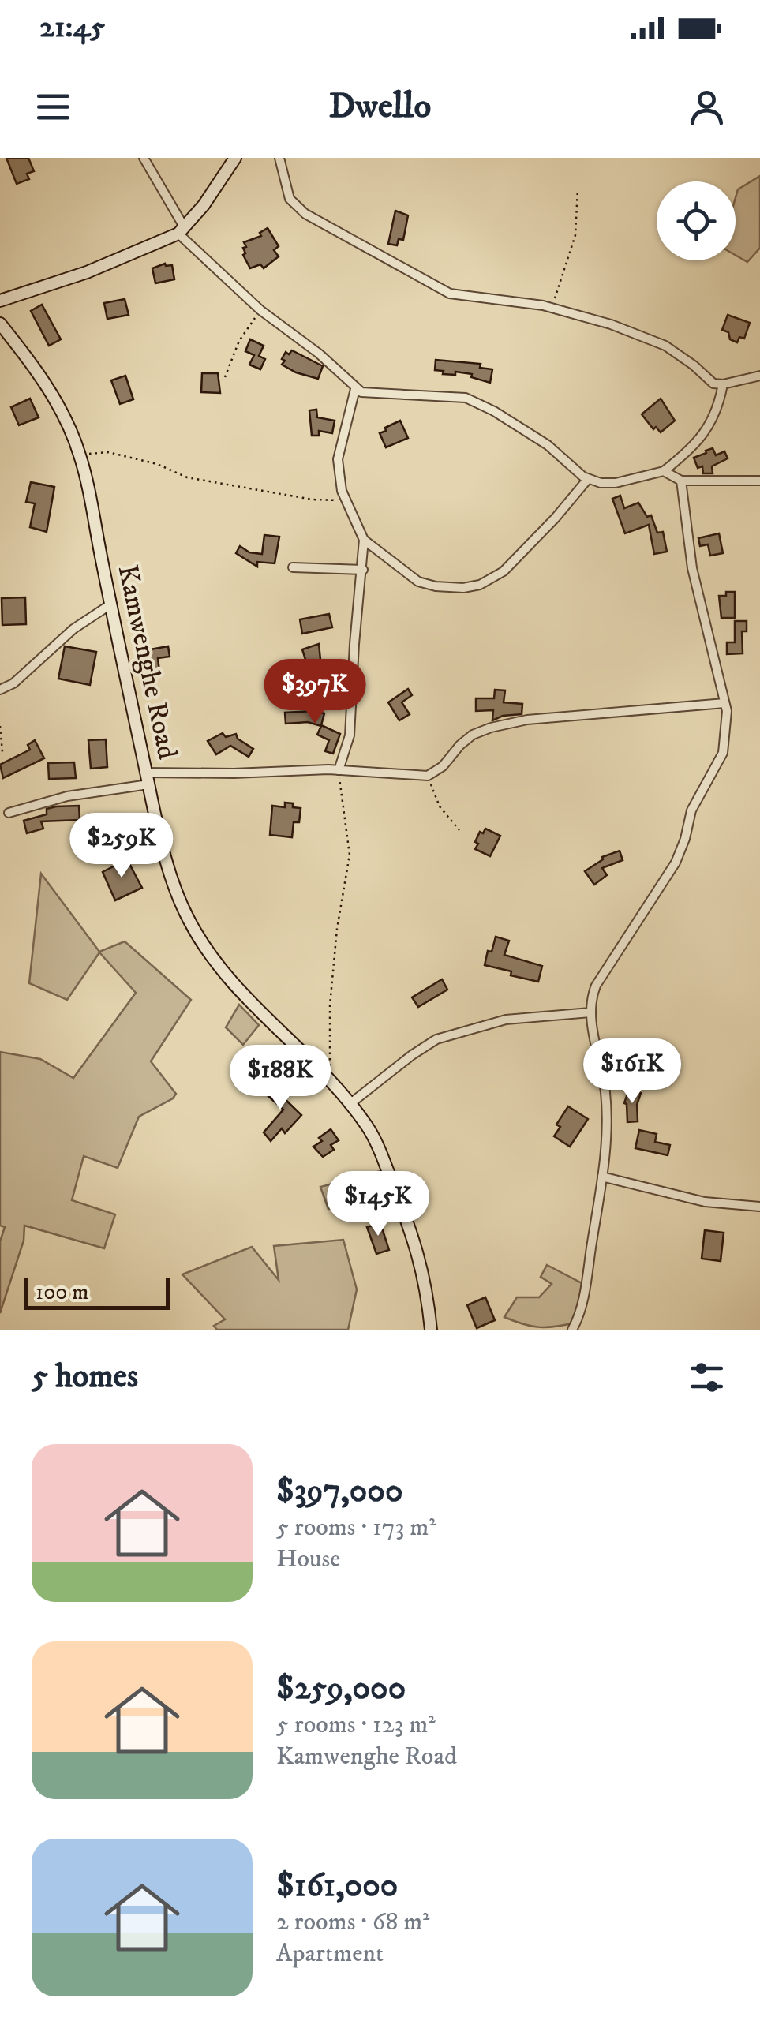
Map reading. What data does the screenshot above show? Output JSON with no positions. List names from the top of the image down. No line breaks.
{"streets":{"main road":["Kamwenghe Road"]},"scale_bar":"100 m","page":{"status":"21:45","header":"Dwello","price":["$397K","$259K","$161K","$188K","$145K"],"scale":"100 m","heading":"5 homes","list":[{"name":"$397,000","note":"5 rooms · 173 m² · House"},{"name":"$259,000","note":"5 rooms · 123 m² · Kamwenghe Road"},{"name":"$161,000","note":"2 rooms · 68 m² · Apartment"}]}}
